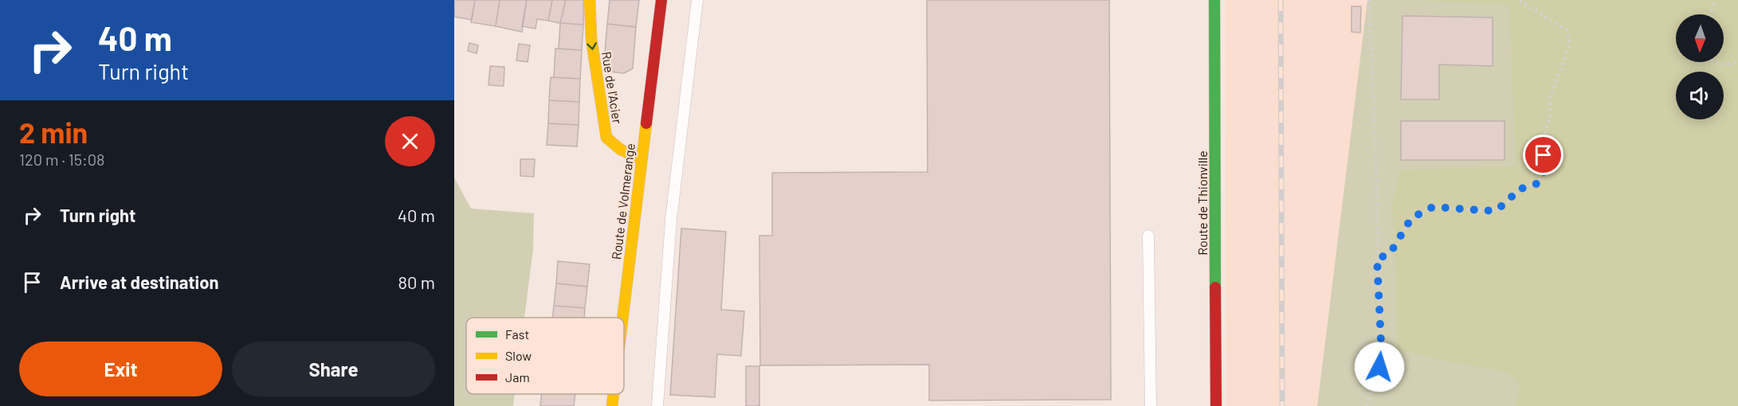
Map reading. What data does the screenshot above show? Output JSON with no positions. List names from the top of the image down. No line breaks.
{"streets":{"main road":["Rue de l'Acier","Route de Volmerange","Route de Thionville"]},"crossings":[["Rue de l'Acier","Route de Volmerange"]],"one_way":["Rue de l'Acier"],"legend":["Fast","Slow","Jam"],"north":"bottom","page":{"turn":["40 m","Turn right"],"heading":["2 min","120 m · 15:08"],"list":[{"name":"Turn right","value":"40 m"},{"name":"Arrive at destination","value":"80 m"}],"buttons":["Exit","Share"]}}
